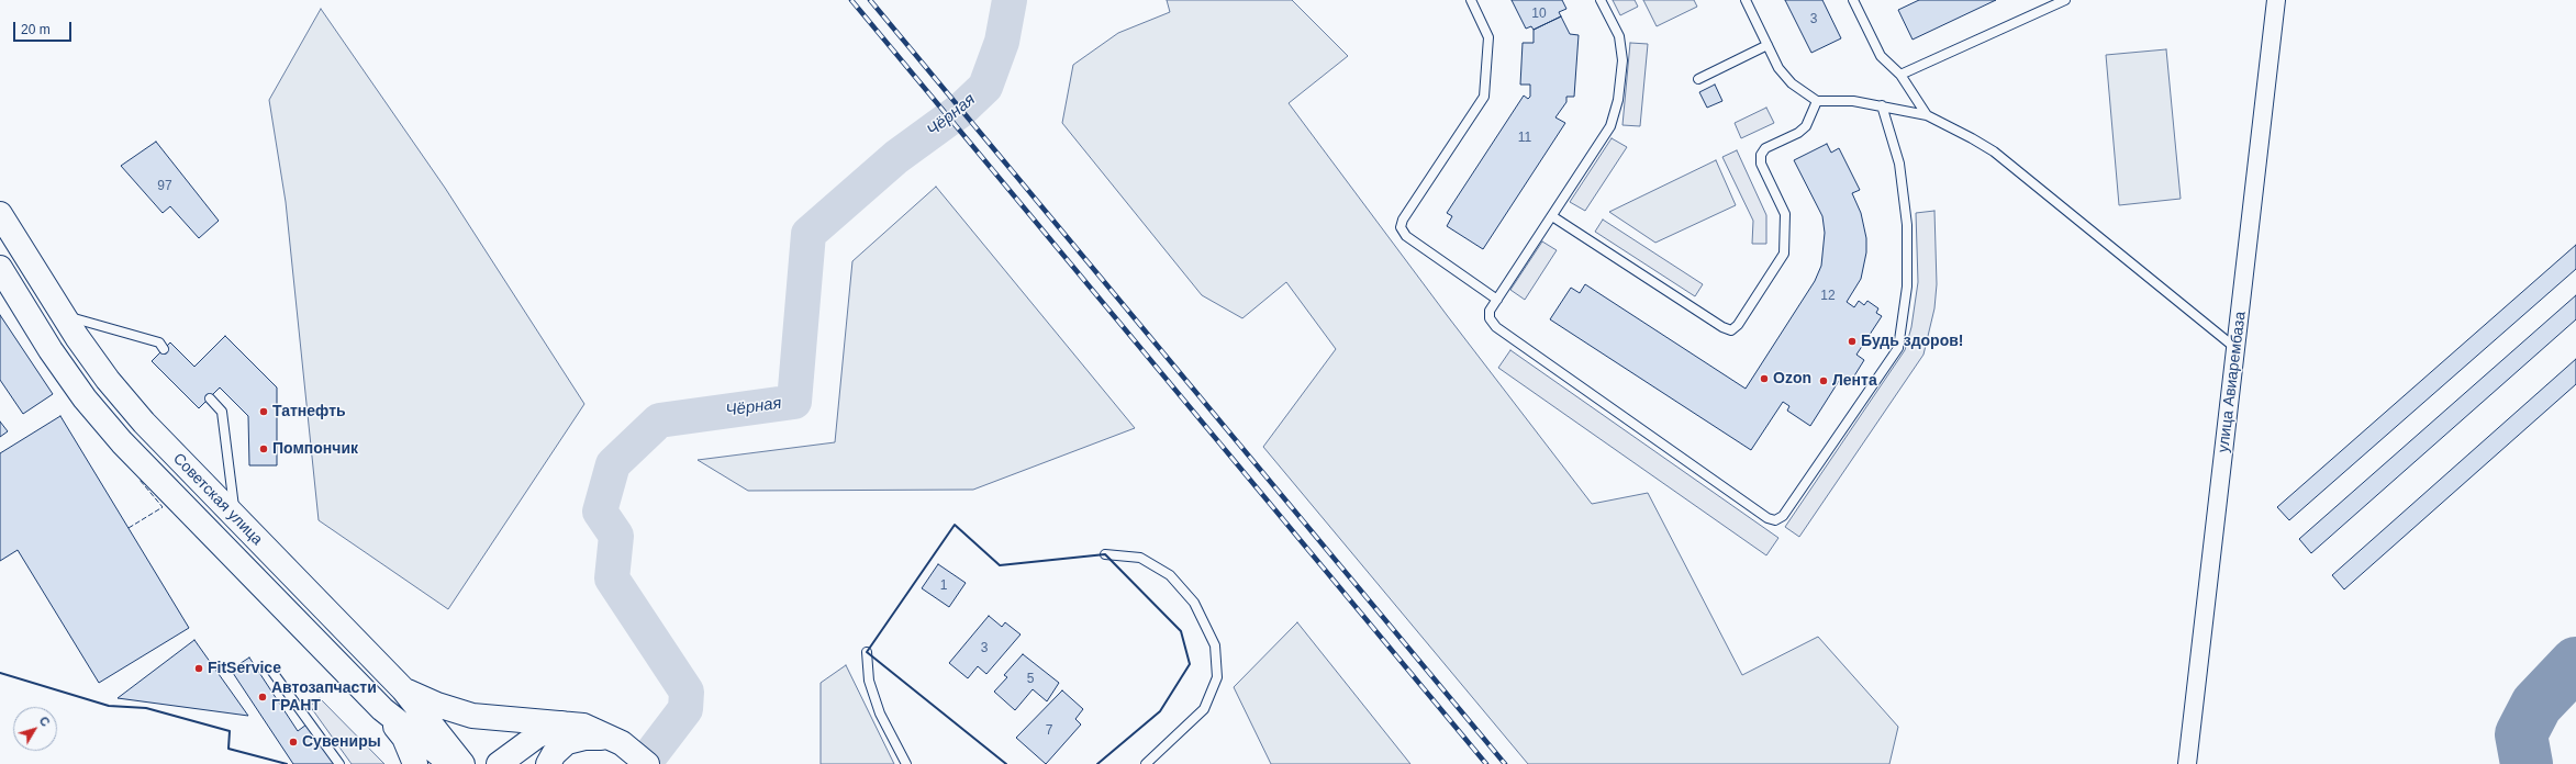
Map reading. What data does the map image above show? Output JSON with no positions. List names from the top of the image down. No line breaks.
{"streets":{"main road":["Советская улица"],"street":["улица Авиарембаза"]},"water":["Чёрная"],"places":["Будь здоров!","Ozon","Лента","Татнефть","Помпончик","FitService","Автозапчасти ГРАНТ","Сувениры"],"house_numbers":["10","3","11","97","12","1","3","5","7"],"scale_bar":"20 m","north":"top right"}
